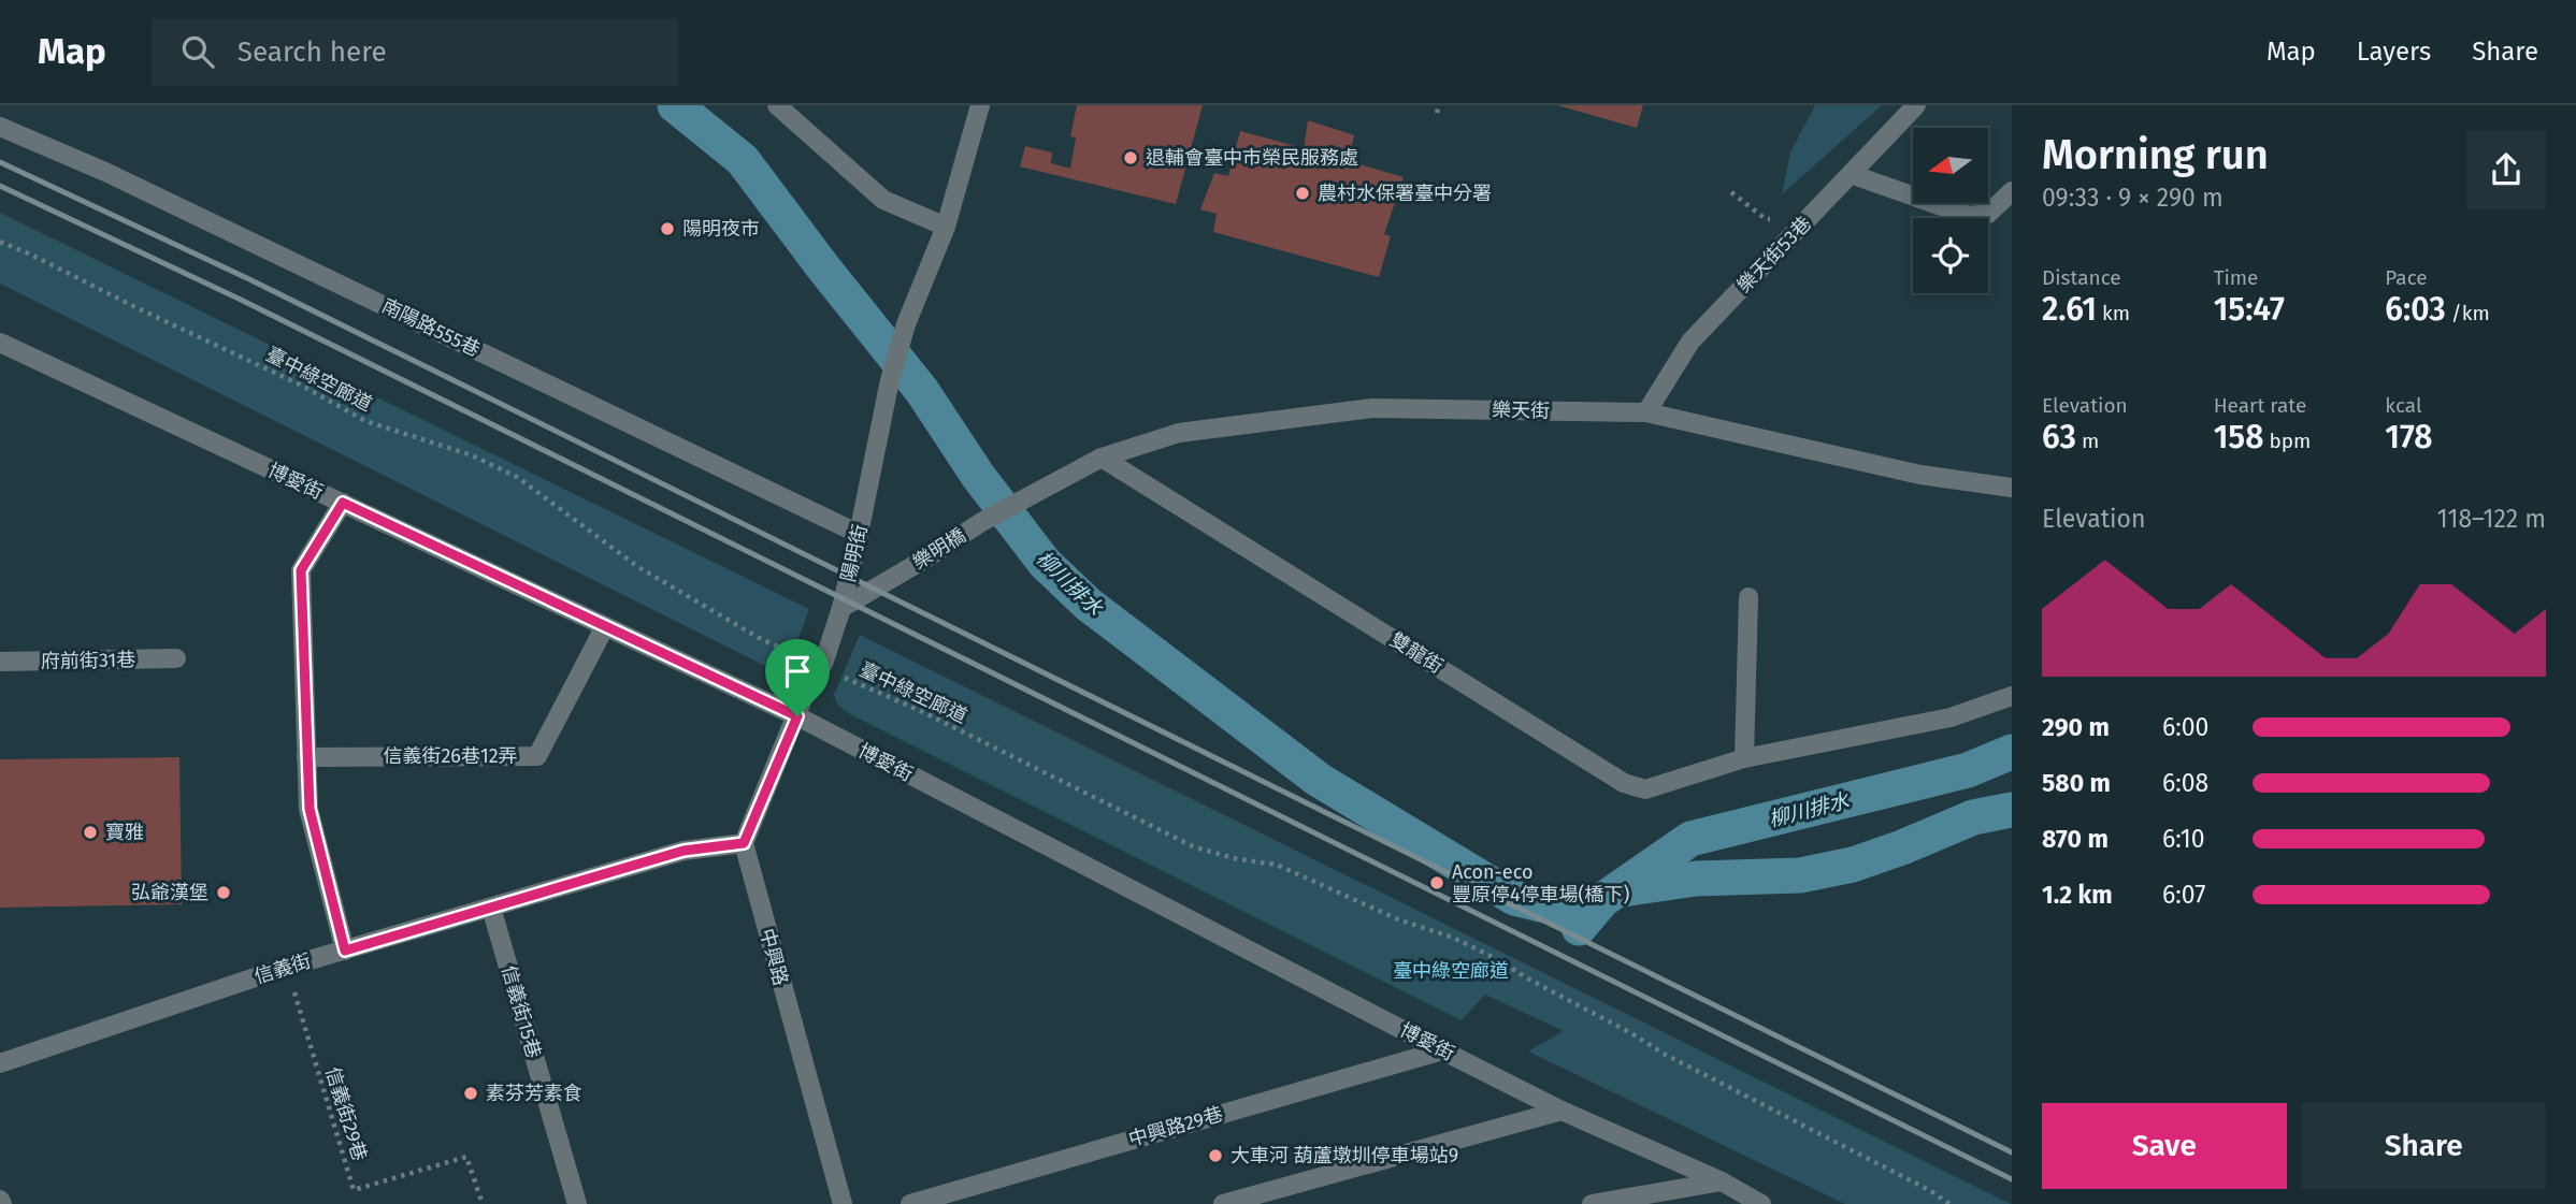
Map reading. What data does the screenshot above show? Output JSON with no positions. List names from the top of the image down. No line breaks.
{"streets":{"street":["樂天街53巷","南陽路555巷","樂天街","博愛街","樂明橋","陽明街","雙龍街","府前街31巷","信義街26巷12弄","中興路","信義街","信義街15巷","中興路29巷"],"path":["臺中綠空廊道","信義街29巷"]},"crossings":[["樂天街53巷","樂天街"],["南陽路555巷","陽明街"],["臺中綠空廊道","陽明街"],["樂天街","樂明橋"],["樂天街","雙龍街"],["博愛街","陽明街"],["博愛街","信義街26巷12弄"],["博愛街","中興路29巷"],["樂明橋","陽明街"],["中興路","信義街"],["信義街","信義街15巷"]],"water":["柳川排水"],"parks":["臺中綠空廊道"],"places":["退輔會臺中市榮民服務處","農村水保署臺中分署","陽明夜市","寶雅","Acon-eco 豐原停4停車場(橋下)","弘爺漢堡","素芬芳素食","大車河 葫蘆墩圳停車場站9"],"north":"left","page":{"header":"Map","search":"Search here","nav":["Map","Layers","Share"],"heading":["Morning run","09:33 · 9 × 290 m"],"stats":[["Distance","2.61 km"],["Time","15:47"],["Pace","6:03 /km"],["Elevation","63 m"],["Heart rate","158 bpm"],["kcal","178"]],"chart":["Elevation","118–122 m"],"list":[{"name":"290 m","note":"6:00"},{"name":"580 m","note":"6:08"},{"name":"870 m","note":"6:10"},{"name":"1.2 km","note":"6:07"}],"buttons":["Save","Share"]}}
